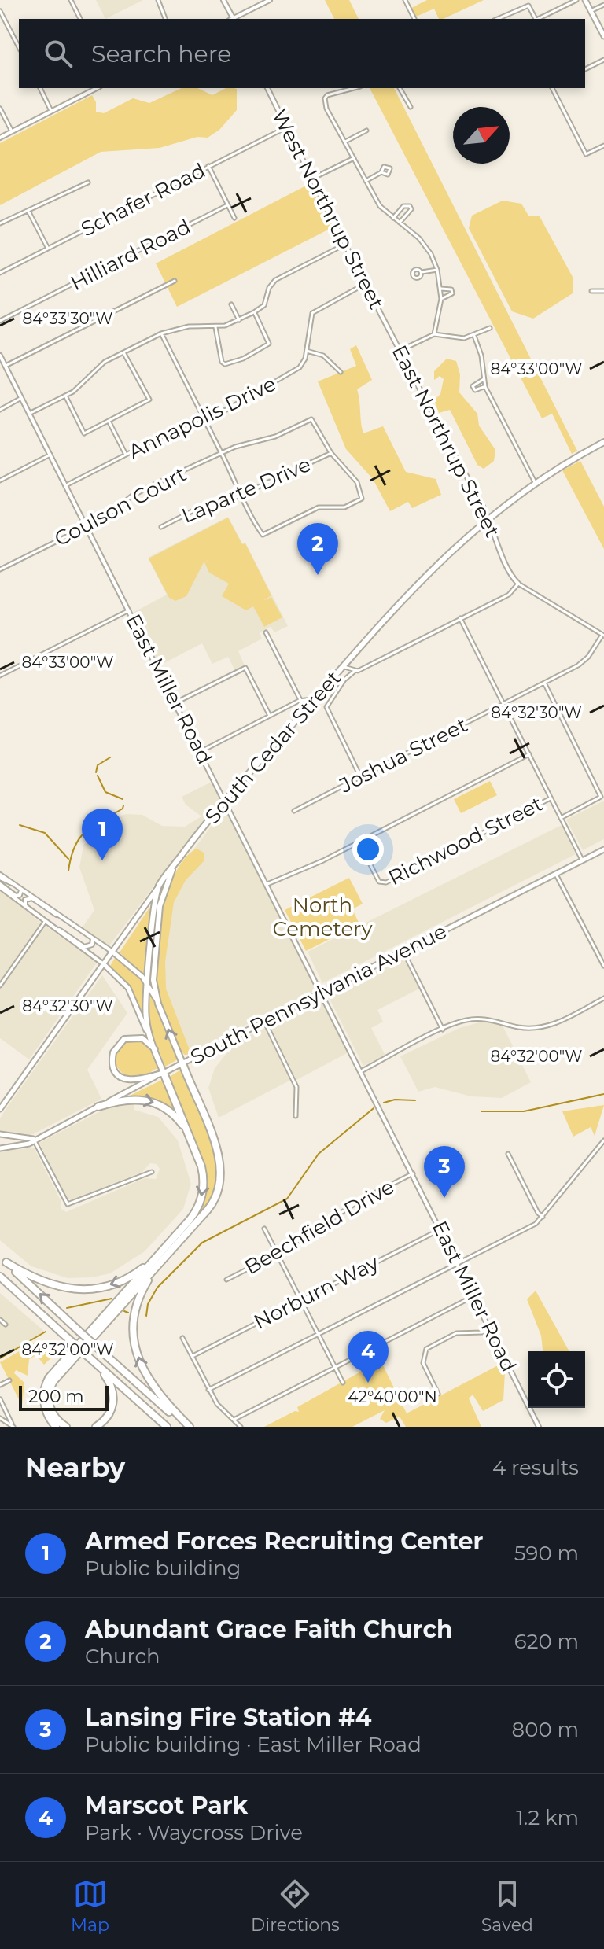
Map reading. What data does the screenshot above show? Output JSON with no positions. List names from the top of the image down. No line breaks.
{"streets":{"main road":["South Cedar Street","South Pennsylvania Avenue"],"street":["Schafer Road","West Northrup Street","Hilliard Road","Annapolis Drive","East Northrup Street","Laparte Drive","Coulson Court","East Miller Road","Joshua Street","Richwood Street","Beechfield Drive","Norburn Way"]},"crossings":[["Schafer Road","West Northrup Street"],["West Northrup Street","Annapolis Drive"],["West Northrup Street","East Northrup Street"],["Annapolis Drive","East Miller Road"],["East Northrup Street","South Cedar Street"],["Laparte Drive","Coulson Court"],["Coulson Court","East Miller Road"],["East Miller Road","South Cedar Street"],["East Miller Road","South Pennsylvania Avenue"],["East Miller Road","Beechfield Drive"],["East Miller Road","Norburn Way"]],"parks":["North Cemetery"],"scale_bar":"200 m","north":"top right","page":{"search":"Search here","pins":["2","1","3","4"],"scale":"200 m","heading":["Nearby","4 results"],"list":[{"mark":"1","name":"Armed Forces Recruiting Center","note":"Public building","value":"590 m"},{"mark":"2","name":"Abundant Grace Faith Church","note":"Church","value":"620 m"},{"mark":"3","name":"Lansing Fire Station #4","note":"Public building · East Miller Road","value":"800 m"},{"mark":"4","name":"Marscot Park","note":"Park · Waycross Drive","value":"1.2 km"}],"nav":["Map","Directions","Saved"]},"coordinates":["84°33'30\"W","84°33'00\"W","84°32'30\"W","84°32'00\"W","42°40'00\"N"]}
